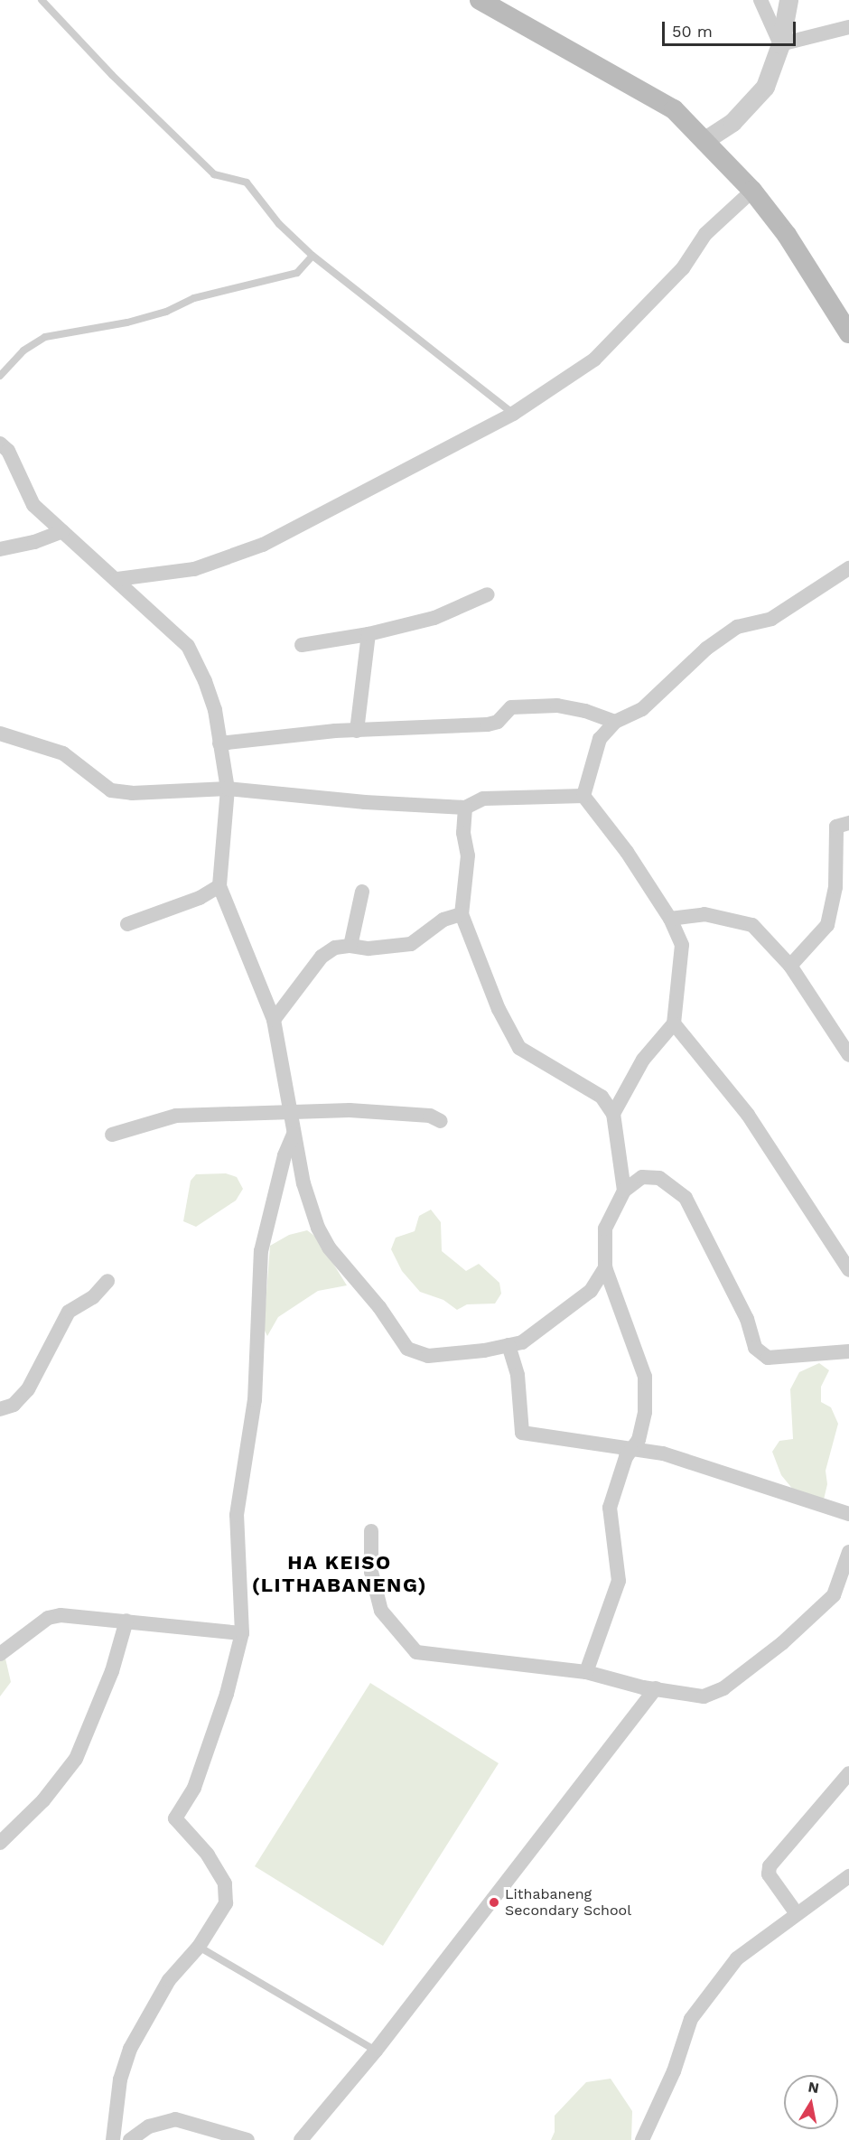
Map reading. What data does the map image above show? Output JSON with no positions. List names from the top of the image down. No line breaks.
{"districts":["HA KEISO (LITHABANENG)"],"places":["Lithabaneng Secondary School"],"scale_bar":"50 m","north":"top"}
